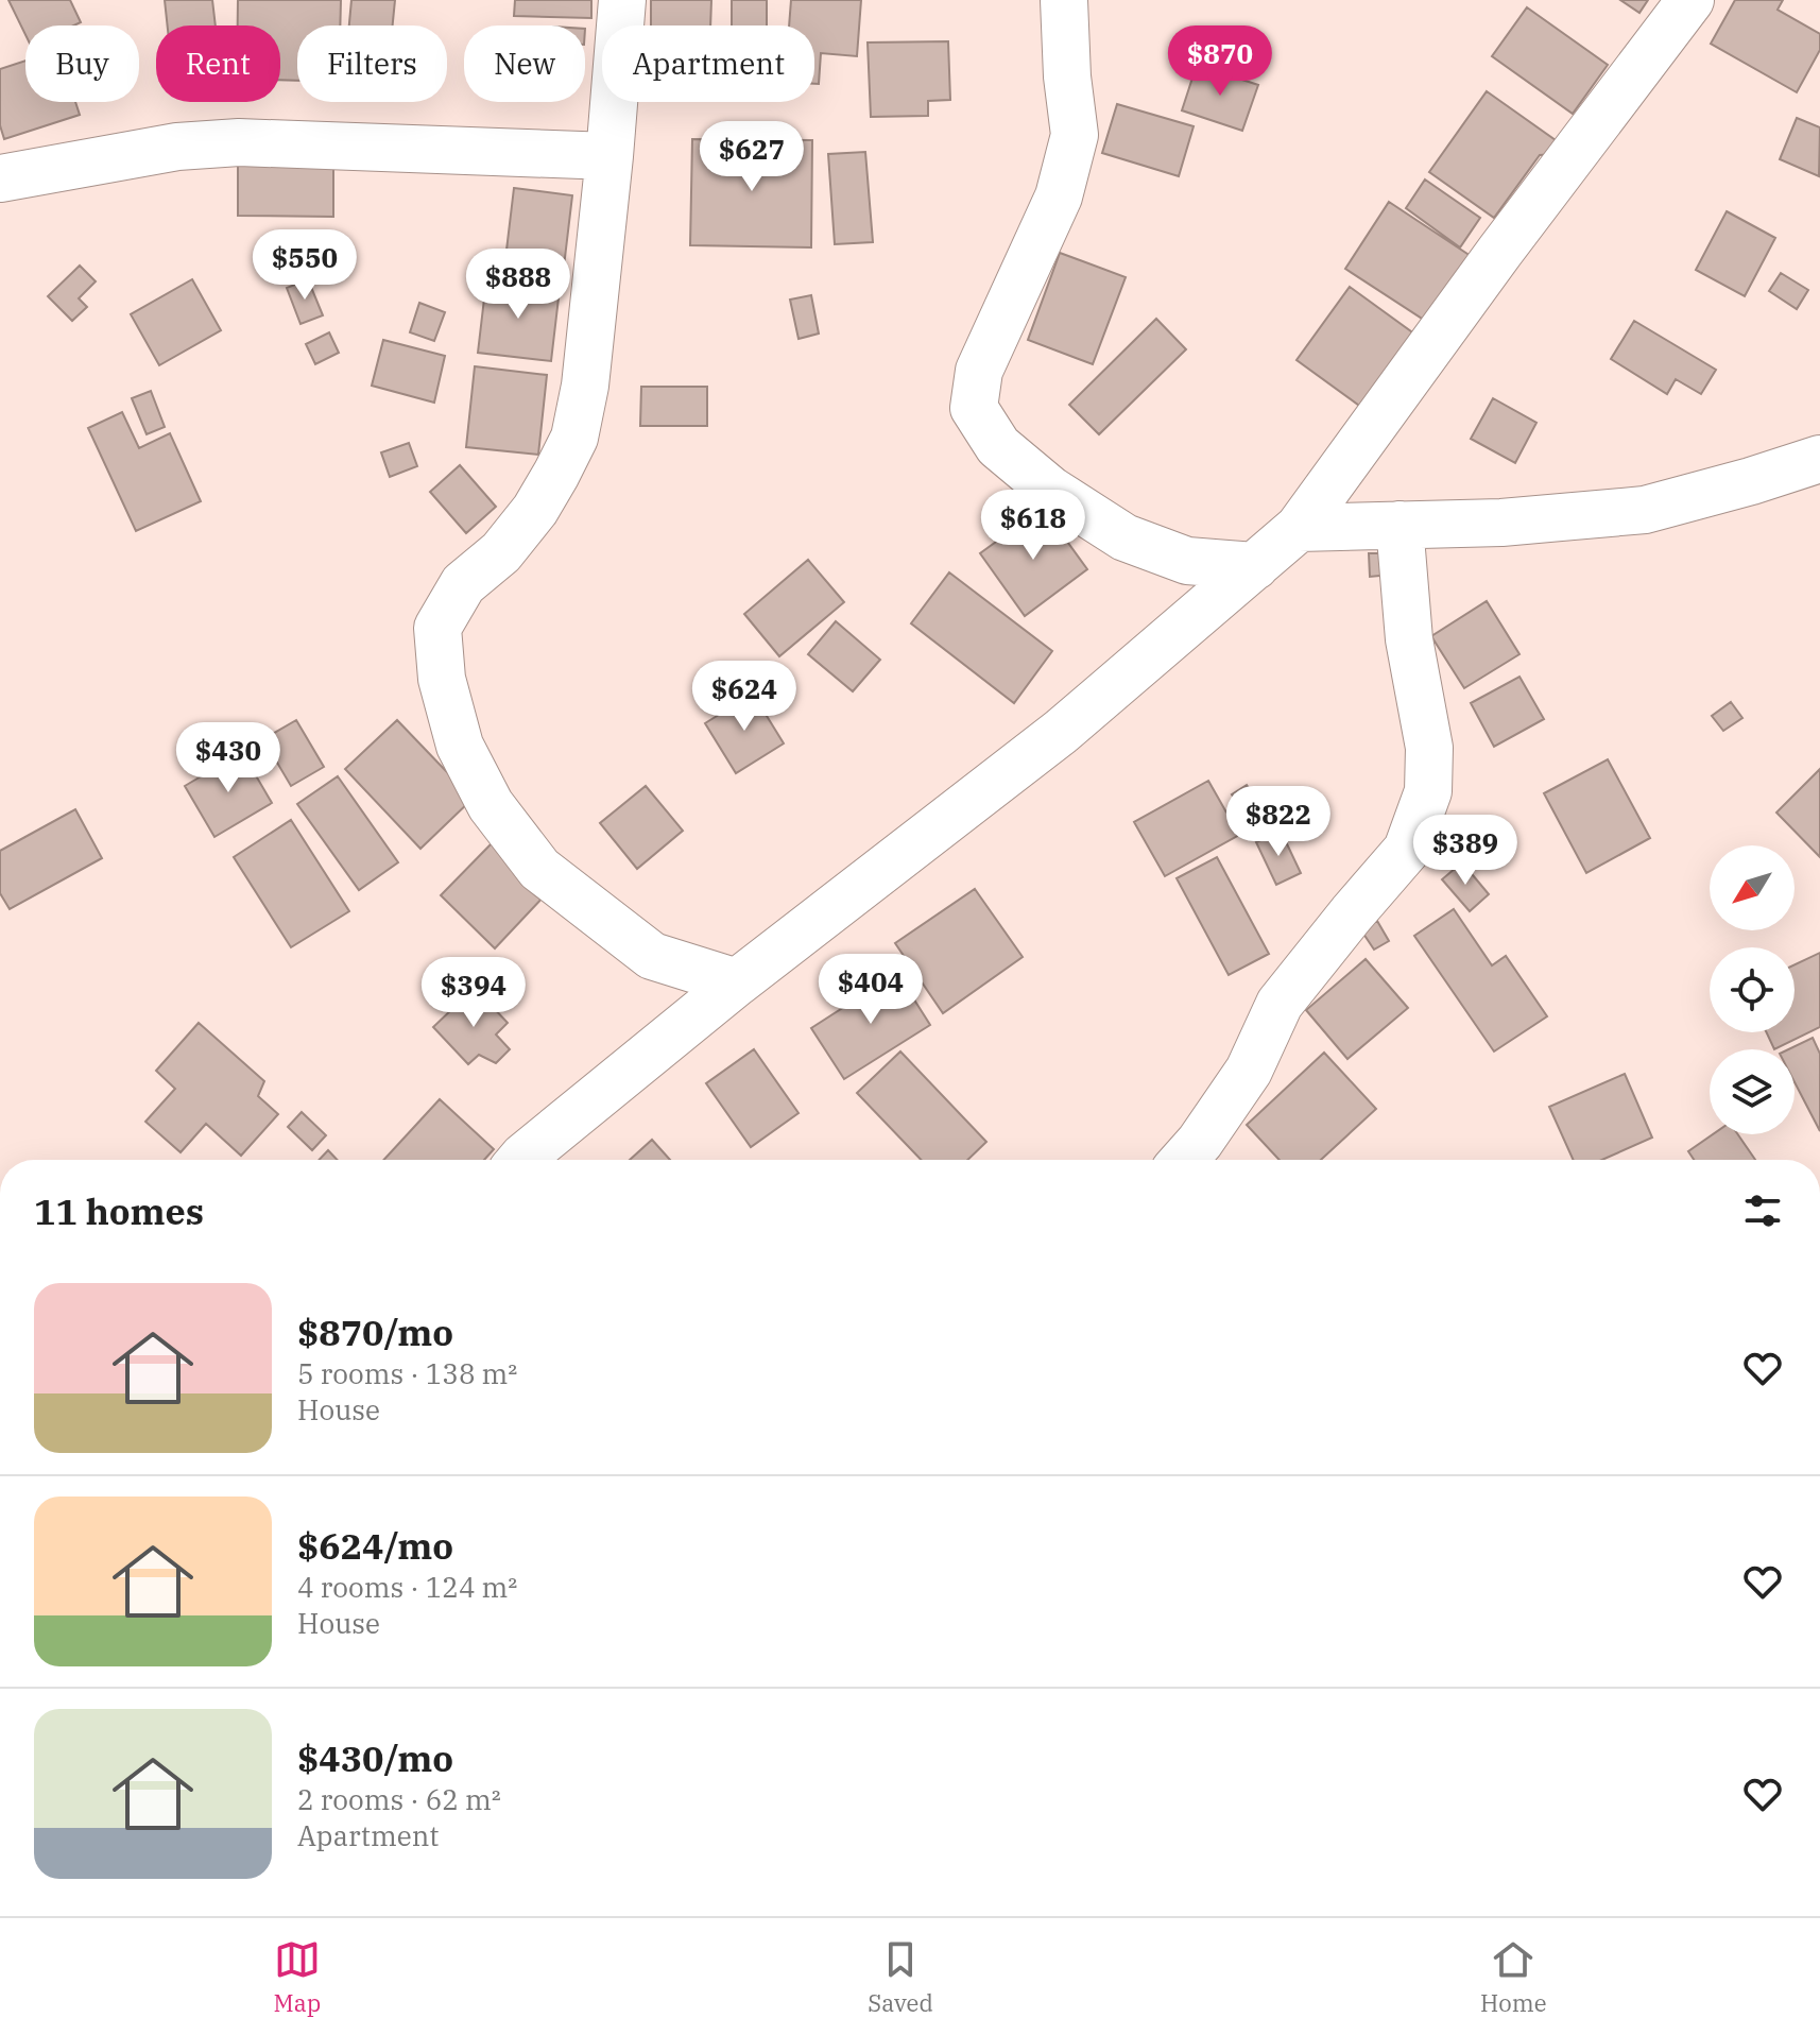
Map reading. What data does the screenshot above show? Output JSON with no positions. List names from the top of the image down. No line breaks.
{"north":"bottom left","page":{"price":["$870","$627","$550","$888","$618","$624","$430","$822","$389","$404","$394"],"chip":["Buy","Rent","Filters","New","Apartment"],"heading":"11 homes","list":[{"name":"$870/mo","note":"5 rooms · 138 m² · House"},{"name":"$624/mo","note":"4 rooms · 124 m² · House"},{"name":"$430/mo","note":"2 rooms · 62 m² · Apartment"}],"tabs":["Map","Saved","Home"]}}
